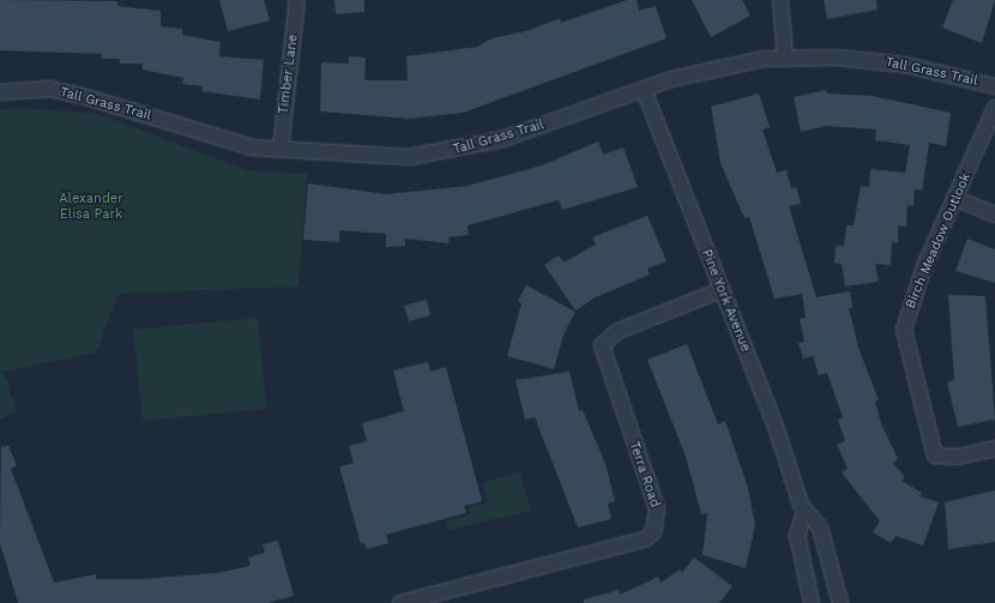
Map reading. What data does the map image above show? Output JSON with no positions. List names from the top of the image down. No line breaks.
{"streets":{"street":["Tall Grass Trail","Timber Lane","Birch Meadow Outlook","Pine York Avenue","Terra Road"]},"crossings":[["Tall Grass Trail","Timber Lane"],["Tall Grass Trail","Pine York Avenue"],["Pine York Avenue","Terra Road"]],"parks":["Alexander Elisa Park"]}
